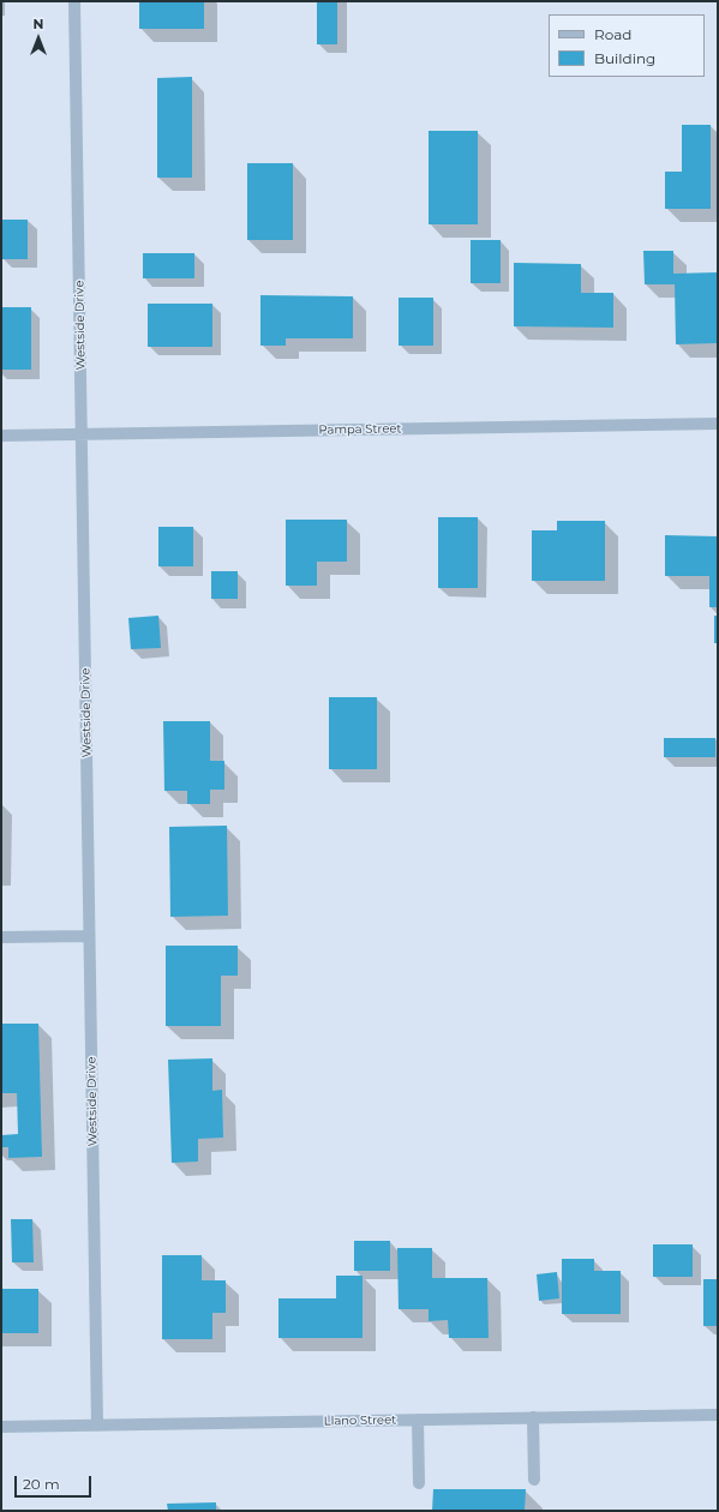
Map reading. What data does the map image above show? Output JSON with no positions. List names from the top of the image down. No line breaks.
{"streets":{"street":["Westside Drive","Pampa Street","Llano Street"]},"crossings":[["Westside Drive","Pampa Street"],["Westside Drive","Llano Street"]],"legend":["Road","Building"],"scale_bar":"20 m","north":"top"}
